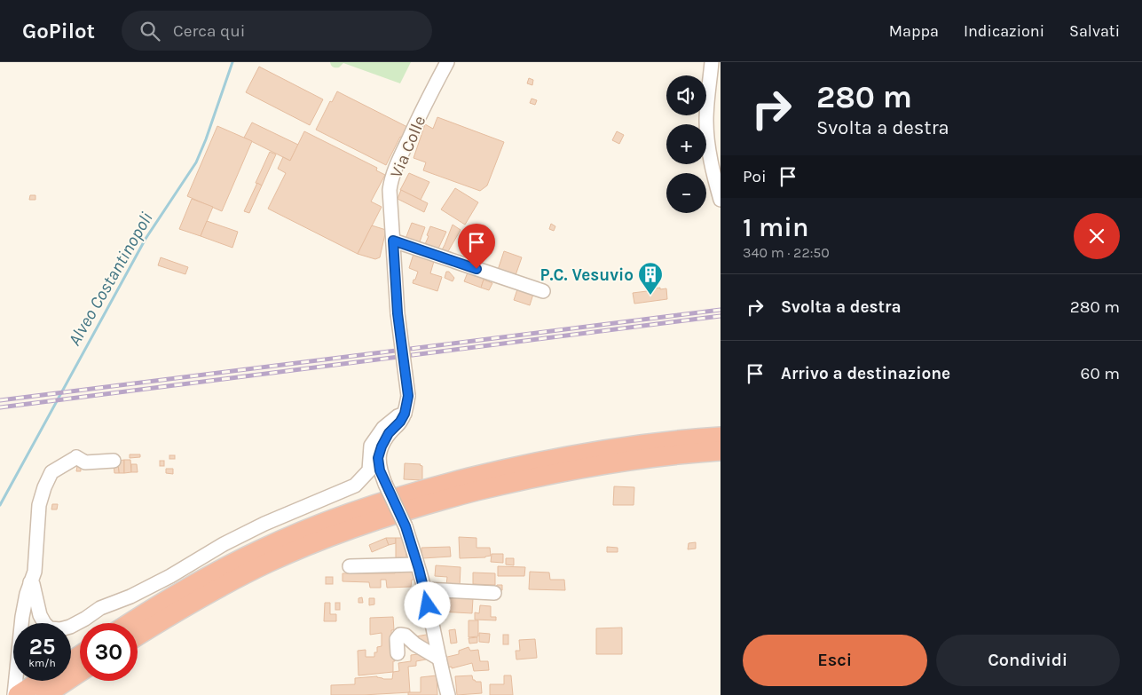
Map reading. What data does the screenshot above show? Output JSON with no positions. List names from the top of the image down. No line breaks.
{"streets":{"street":["Via Colle"]},"water":["Alveo Costantinopoli"],"places":{"building":["P.C. Vesuvio"]},"page":{"header":"GoPilot","search":"Cerca qui","nav":["Mappa","Indicazioni","Salvati"],"turn":["280 m","Svolta a destra"],"map_buttons":["+","−"],"then":"Poi","heading":["1 min","340 m · 22:50"],"list":[{"name":"Svolta a destra","value":"280 m"},{"name":"Arrivo a destinazione","value":"60 m"}],"speed":"25 km/h","limit":"30","buttons":["Esci","Condividi"]}}
